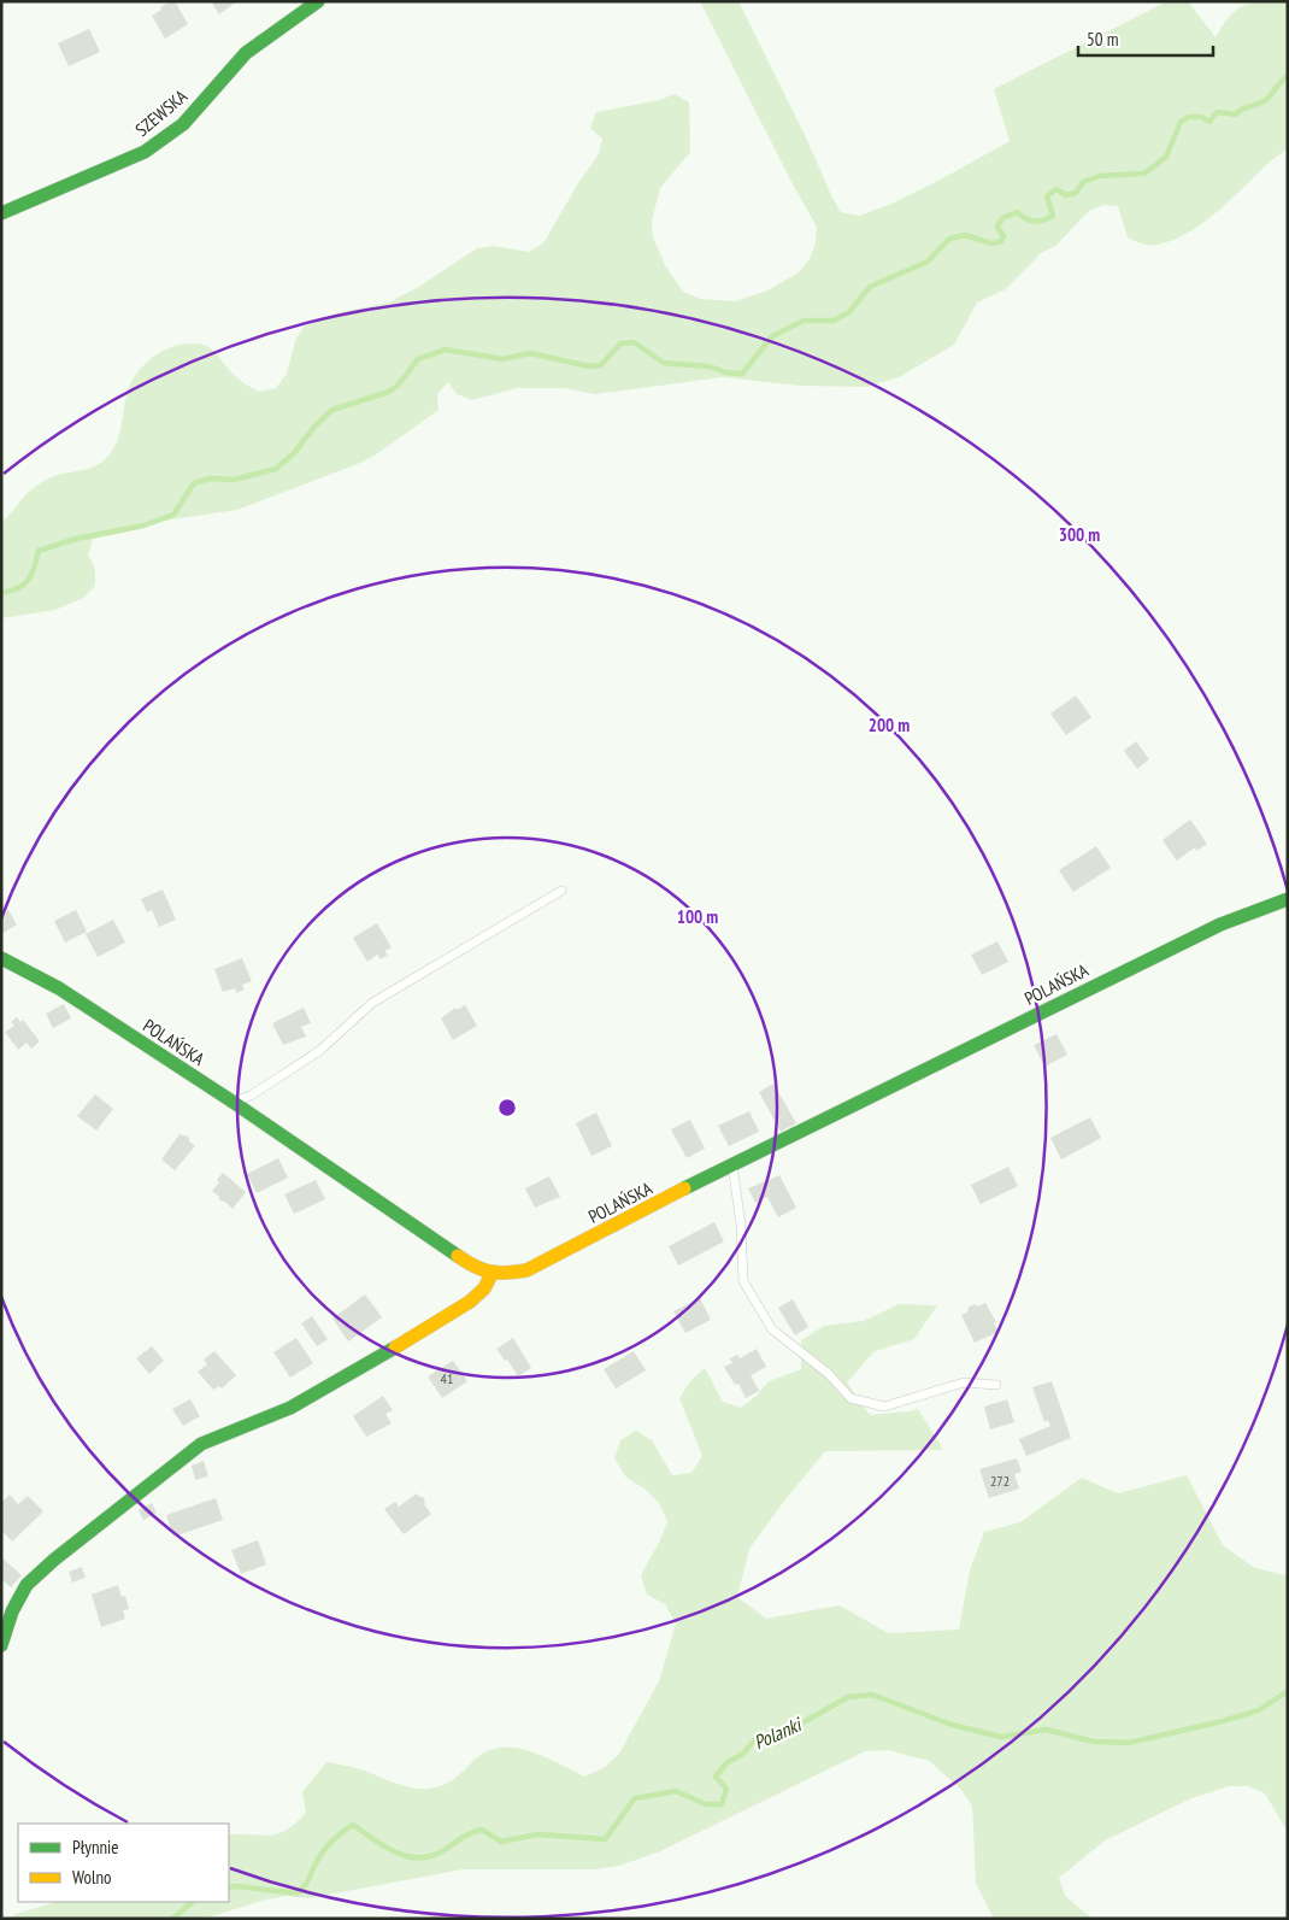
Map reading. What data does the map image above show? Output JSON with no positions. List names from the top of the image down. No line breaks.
{"streets":{"street":["SZEWSKA","POLAŃSKA"]},"water":["Polanki"],"house_numbers":["41","272"],"legend":["Płynnie","Wolno"],"scale_bar":"50 m","rings":["300 m","200 m","100 m"]}
